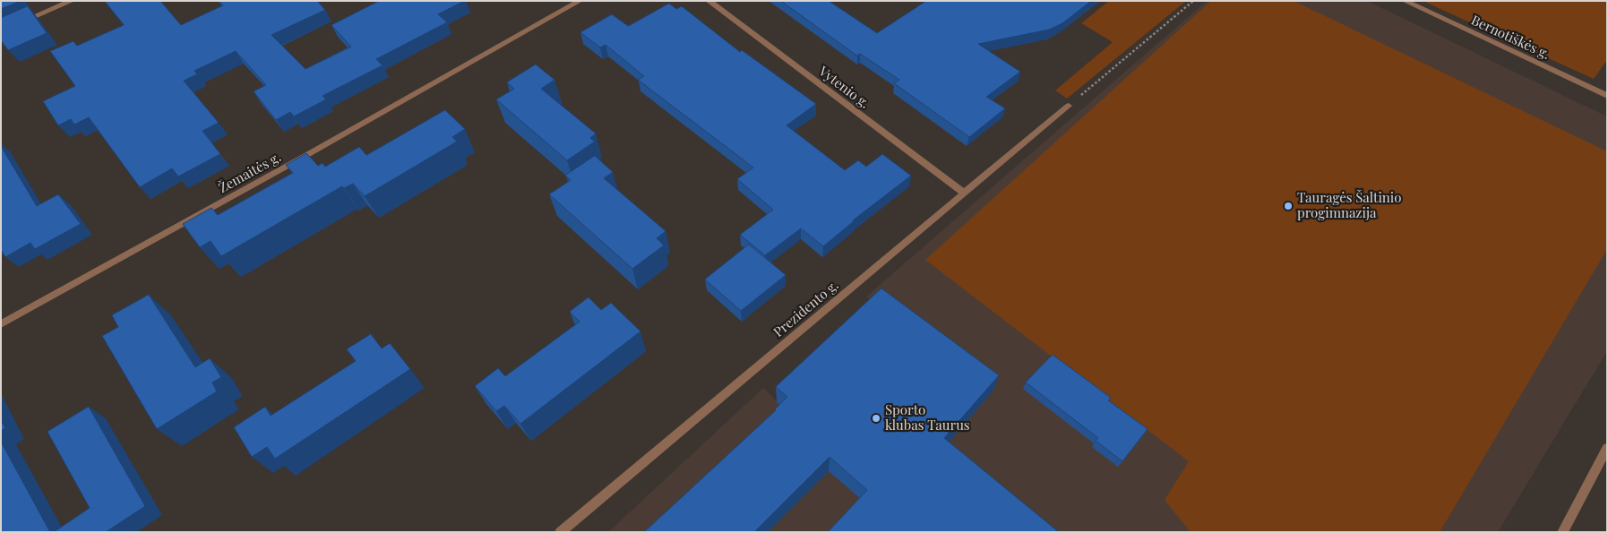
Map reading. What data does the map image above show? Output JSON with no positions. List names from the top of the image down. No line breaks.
{"streets":{"street":["Bernotiškės g.","Vytenio g.","Žemaitės g.","Prezidento g."]},"crossings":[["Vytenio g.","Prezidento g."]],"places":["Tauragės Šaltinio progimnazija","Sporto klubas Taurus"]}
